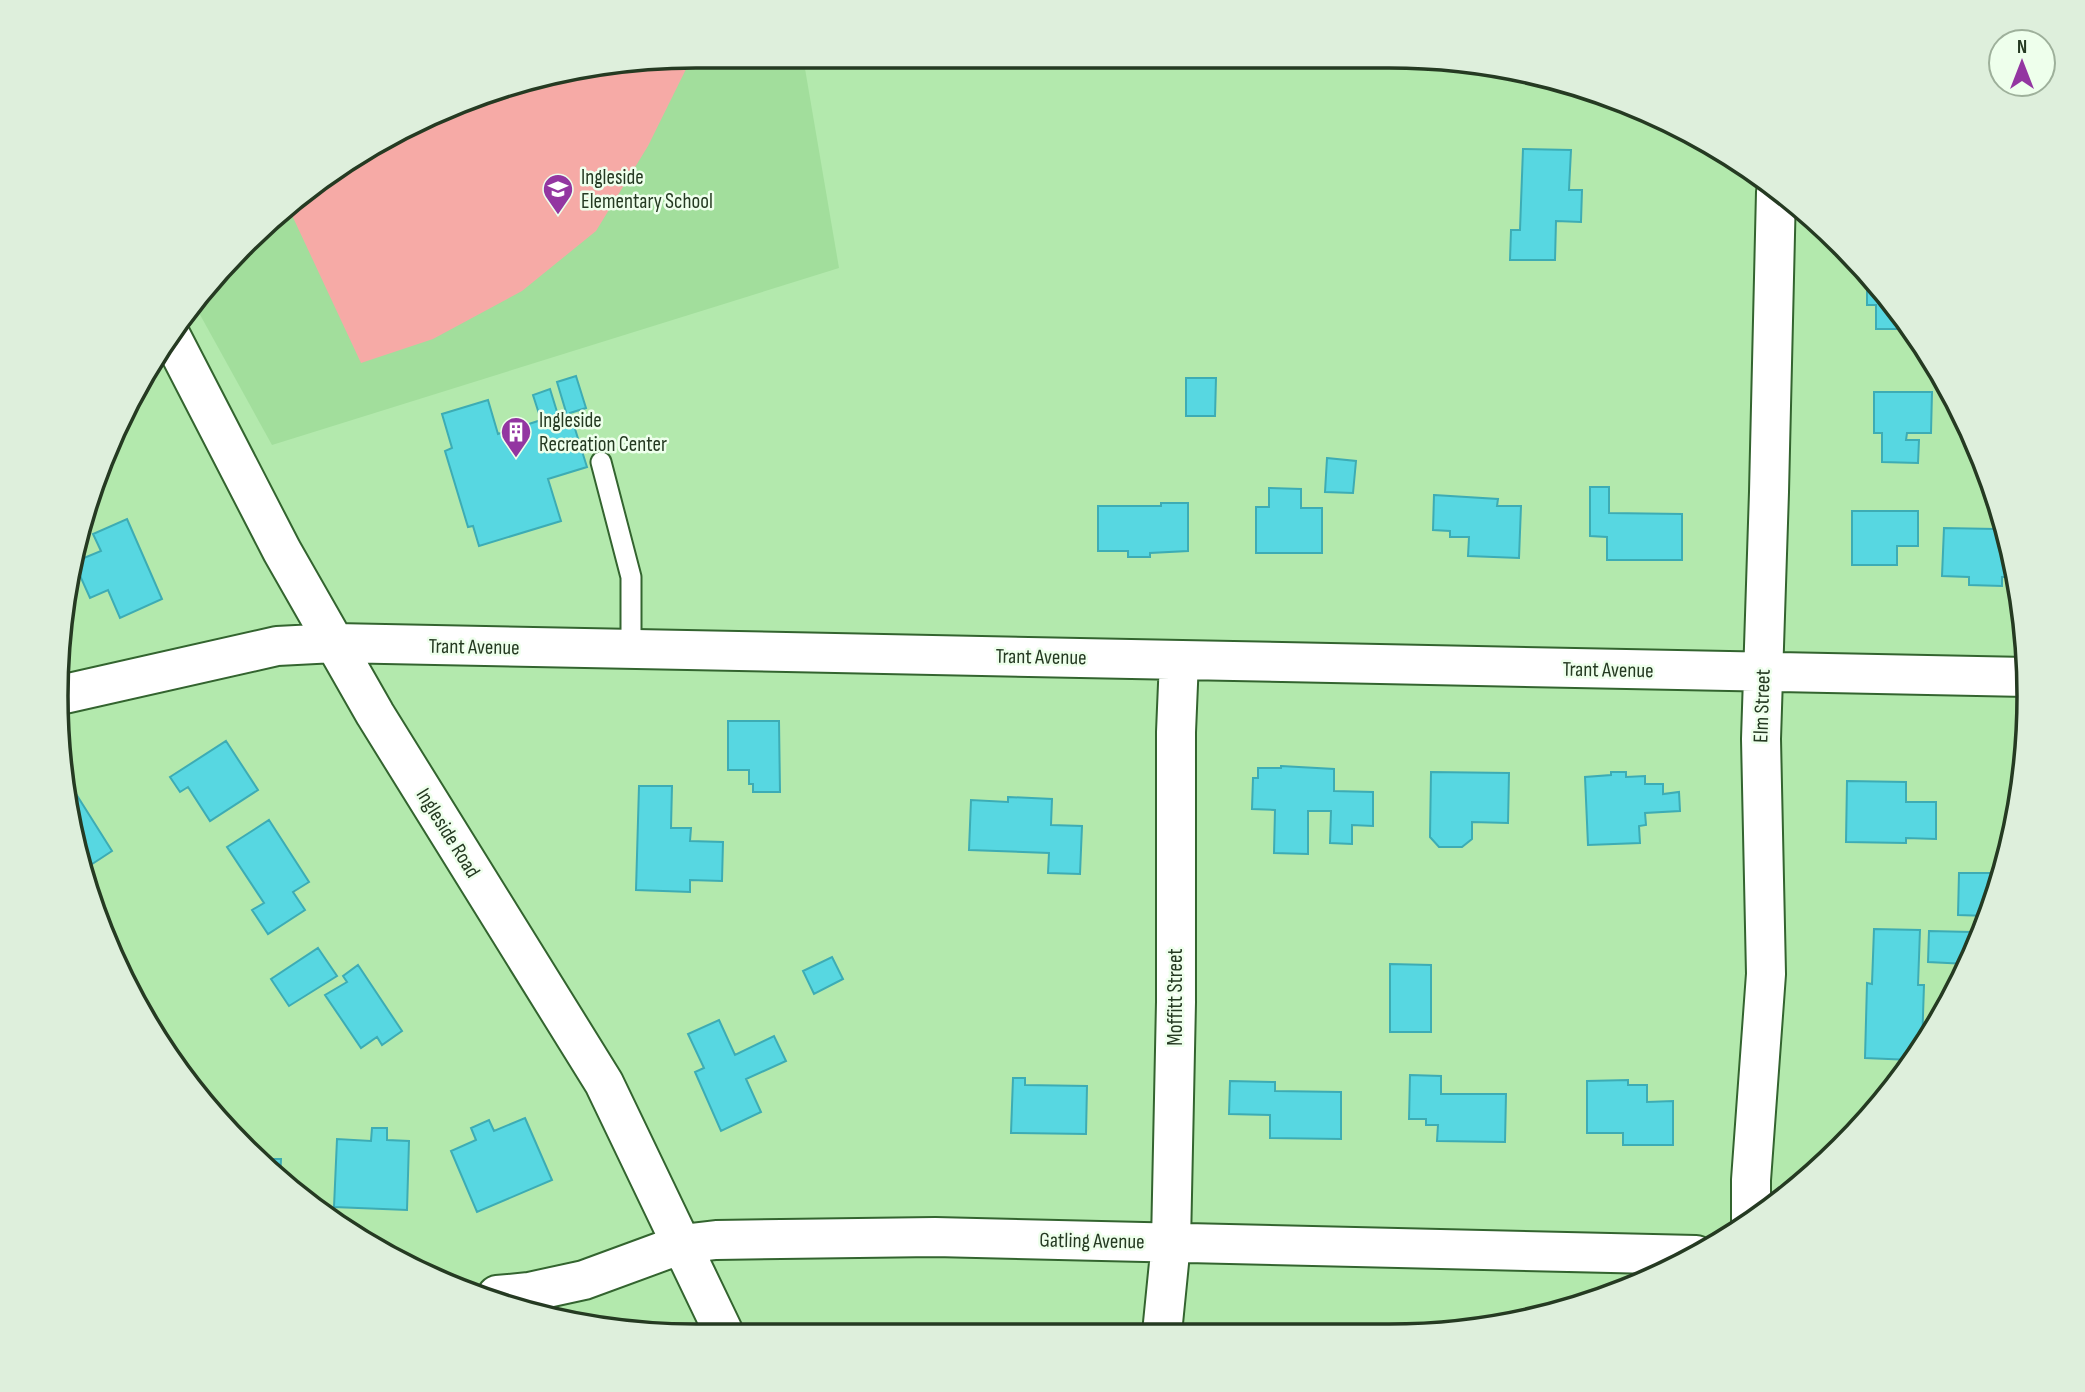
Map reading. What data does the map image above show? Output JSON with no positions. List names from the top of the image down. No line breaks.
{"streets":{"street":["Trant Avenue","Elm Street","Ingleside Road","Moffitt Street","Gatling Avenue"]},"crossings":[["Trant Avenue","Elm Street"],["Trant Avenue","Ingleside Road"],["Trant Avenue","Moffitt Street"],["Ingleside Road","Gatling Avenue"],["Moffitt Street","Gatling Avenue"]],"places":{"school or university":["Ingleside Elementary School"],"building":["Ingleside Recreation Center"]},"north":"top"}
